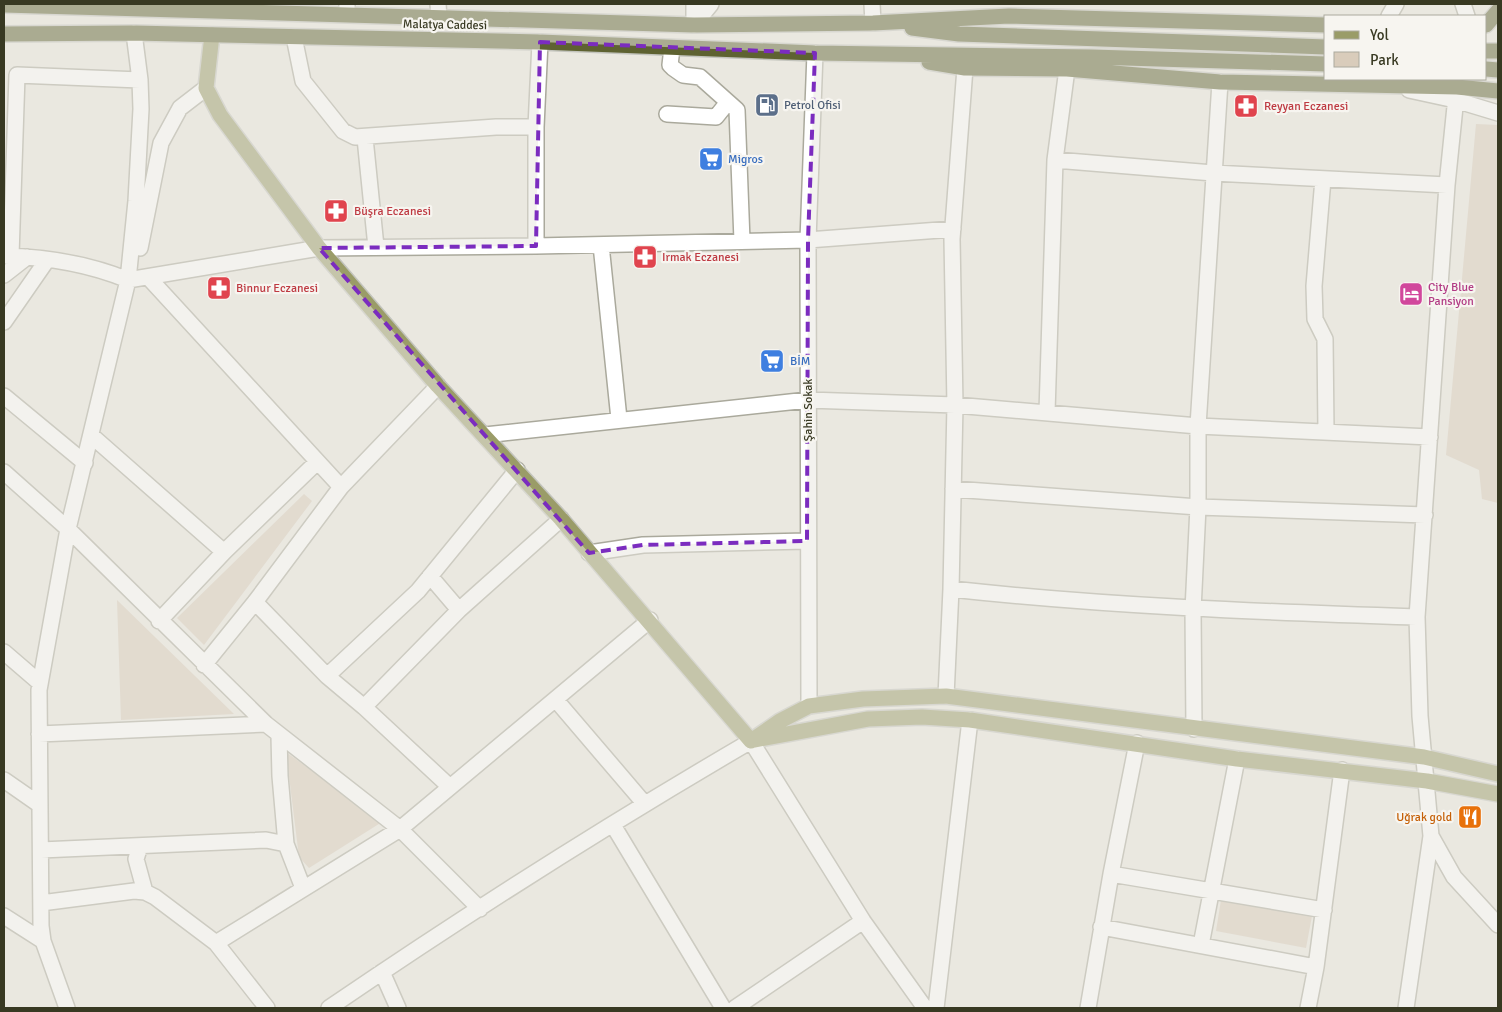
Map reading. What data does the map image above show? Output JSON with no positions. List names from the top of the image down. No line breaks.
{"streets":{"highway":["Malatya Caddesi"],"street":["Şahin Sokak"]},"crossings":[["Malatya Caddesi","Şahin Sokak"]],"places":{"fuel station":["Petrol Ofisi"],"pharmacy":["Reyyan Eczanesi","Büşra Eczanesi","Irmak Eczanesi","Binnur Eczanesi"],"supermarket":["Migros","BİM"],"hotel":["City Blue Pansiyon"],"restaurant":["Uğrak gold"]},"legend":["Yol","Park"]}
